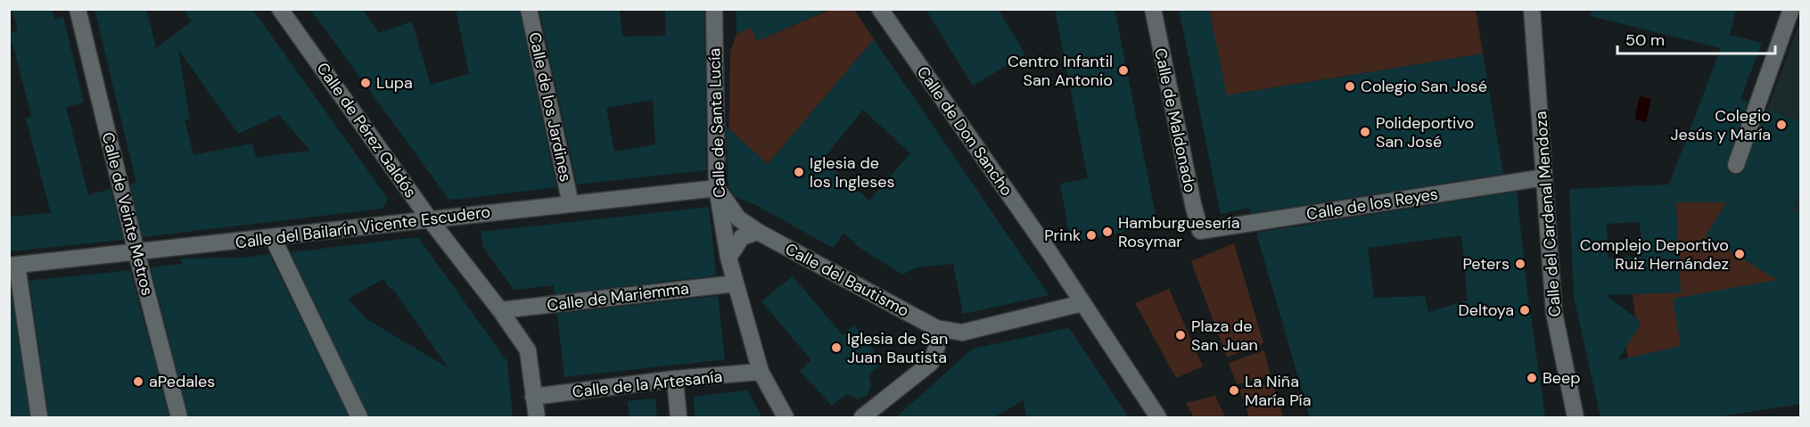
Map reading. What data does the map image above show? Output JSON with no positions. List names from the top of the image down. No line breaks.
{"streets":{"street":["Calle de los Jardines","Calle de Maldonado","Calle de Santa Lucía","Calle de Pérez Galdós","Calle de Don Sancho","Calle de los Reyes","Calle de Veinte Metros","Calle del Cardenal Mendoza","Calle del Bailarín Vicente Escudero","Calle del Bautismo","Calle de Mariemma","Calle de la Artesanía"]},"crossings":[["Calle de los Jardines","Calle del Bailarín Vicente Escudero"],["Calle de Maldonado","Calle de los Reyes"],["Calle de Santa Lucía","Calle del Bailarín Vicente Escudero"],["Calle de Santa Lucía","Calle del Bautismo"],["Calle de Santa Lucía","Calle de Mariemma"],["Calle de Santa Lucía","Calle de la Artesanía"],["Calle de Pérez Galdós","Calle del Bailarín Vicente Escudero"],["Calle de Pérez Galdós","Calle de Mariemma"],["Calle de Pérez Galdós","Calle de la Artesanía"],["Calle de Don Sancho","Calle del Bautismo"],["Calle de los Reyes","Calle del Cardenal Mendoza"],["Calle de Veinte Metros","Calle del Bailarín Vicente Escudero"],["Calle del Bailarín Vicente Escudero","Calle del Bautismo"]],"places":["Centro Infantil San Antonio","Lupa","Colegio San José","Colegio Jesús y María","Polideportivo San José","Iglesia de los Ingleses","Hamburguesería Rosymar","Prink","Complejo Deportivo Ruiz Hernández","Peters","Deltoya","Plaza de San Juan","Iglesia de San Juan Bautista","Beep","aPedales","La Niña María Pía"],"scale_bar":"50 m"}
